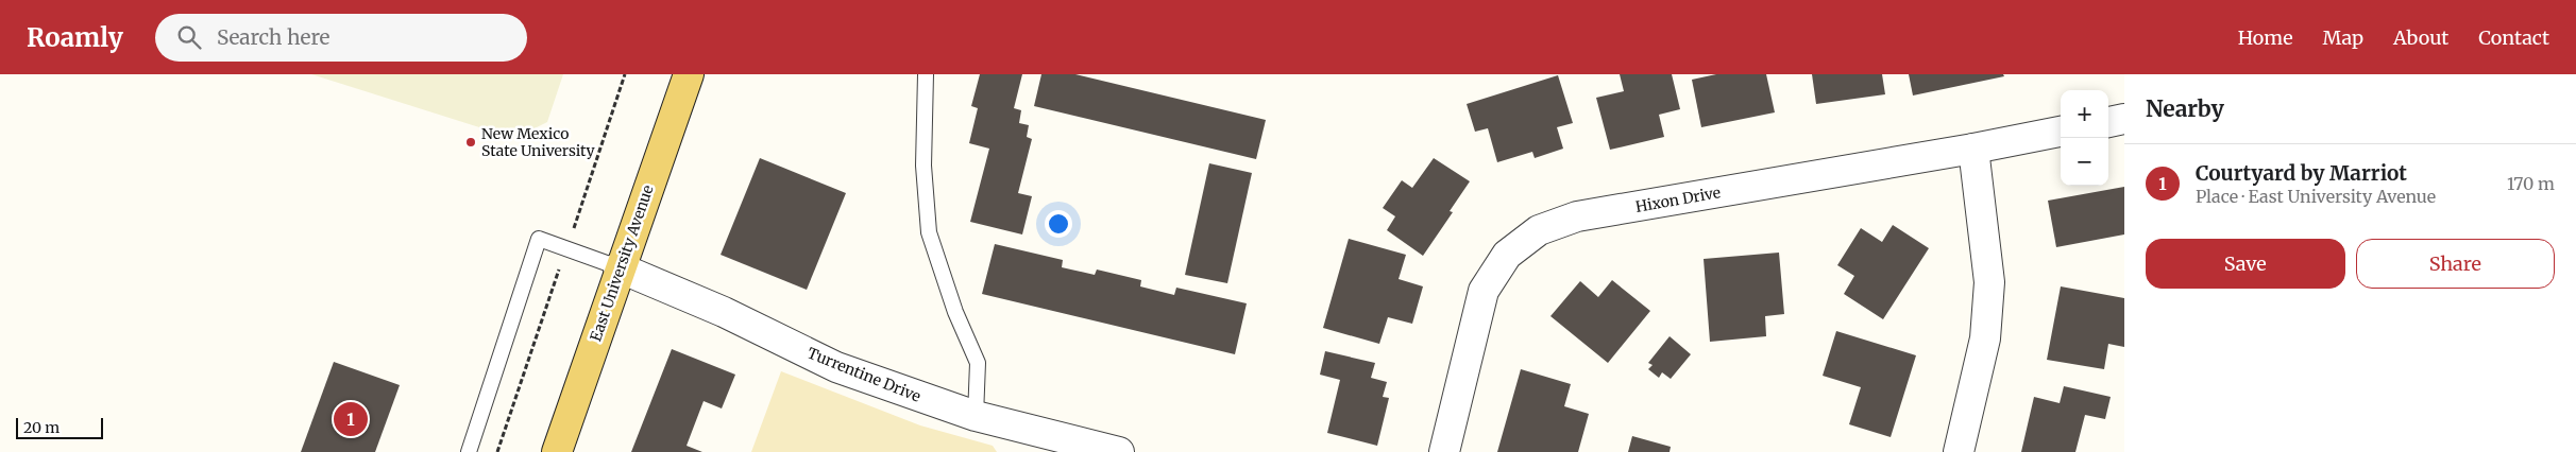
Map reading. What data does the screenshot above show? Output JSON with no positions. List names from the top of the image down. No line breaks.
{"streets":{"main road":["East University Avenue"],"street":["Hixon Drive","Turrentine Drive"]},"crossings":[["East University Avenue","Turrentine Drive"]],"places":["New Mexico State University"],"scale_bar":"20 m","page":{"header":"Roamly","search":"Search here","nav":["Home","Map","About","Contact"],"heading":"Nearby","map_buttons":["+","−"],"list":[{"mark":"1","name":"Courtyard by Marriot","note":"Place · East University Avenue","value":"170 m"}],"buttons":["Save","Share"],"pins":"1","scale":"20 m"}}
